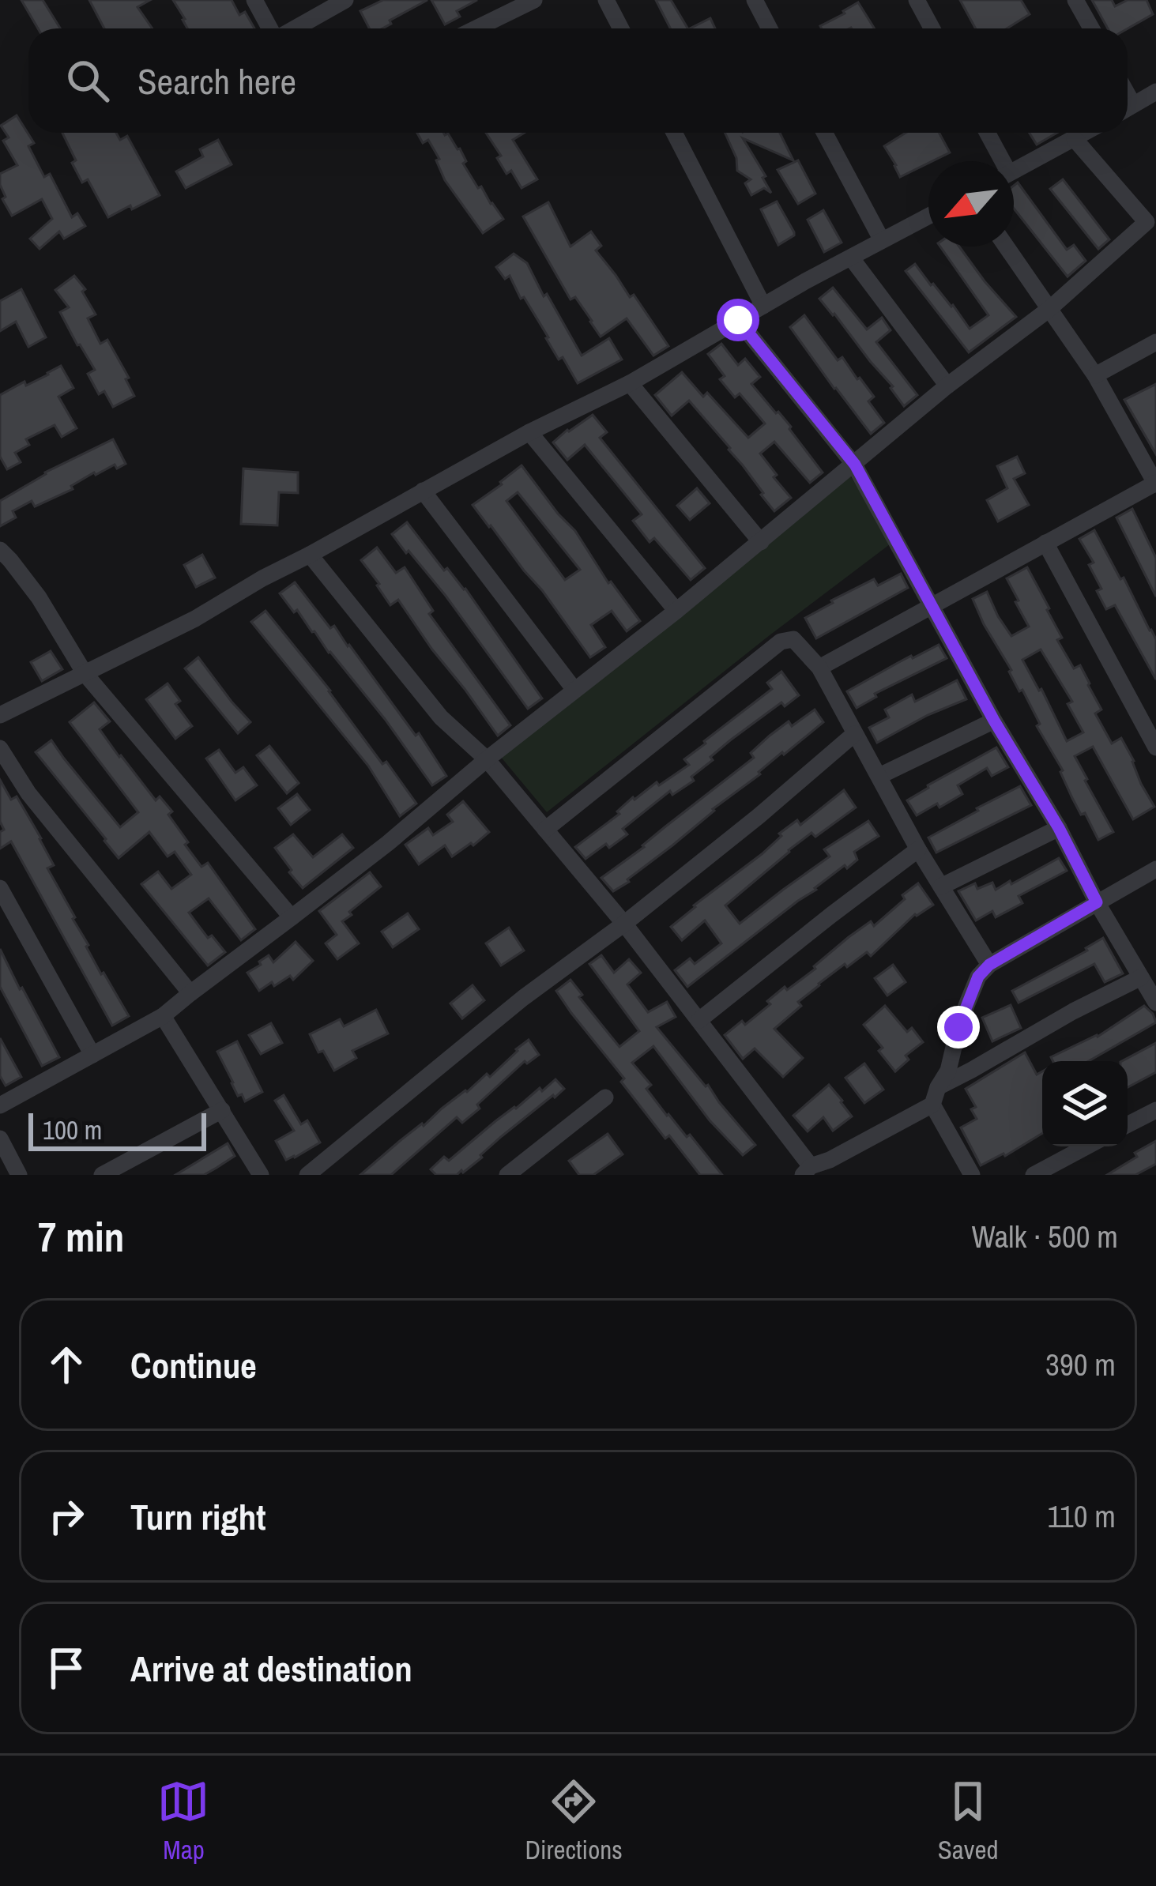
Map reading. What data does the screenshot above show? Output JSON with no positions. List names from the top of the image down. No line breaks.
{"scale_bar":"100 m","north":"bottom left","page":{"search":"Search here","scale":"100 m","heading":["7 min","Walk · 500 m"],"list":[["Continue","390 m"],["Turn right","110 m"],"Arrive at destination"],"nav":["Map","Directions","Saved"]}}
